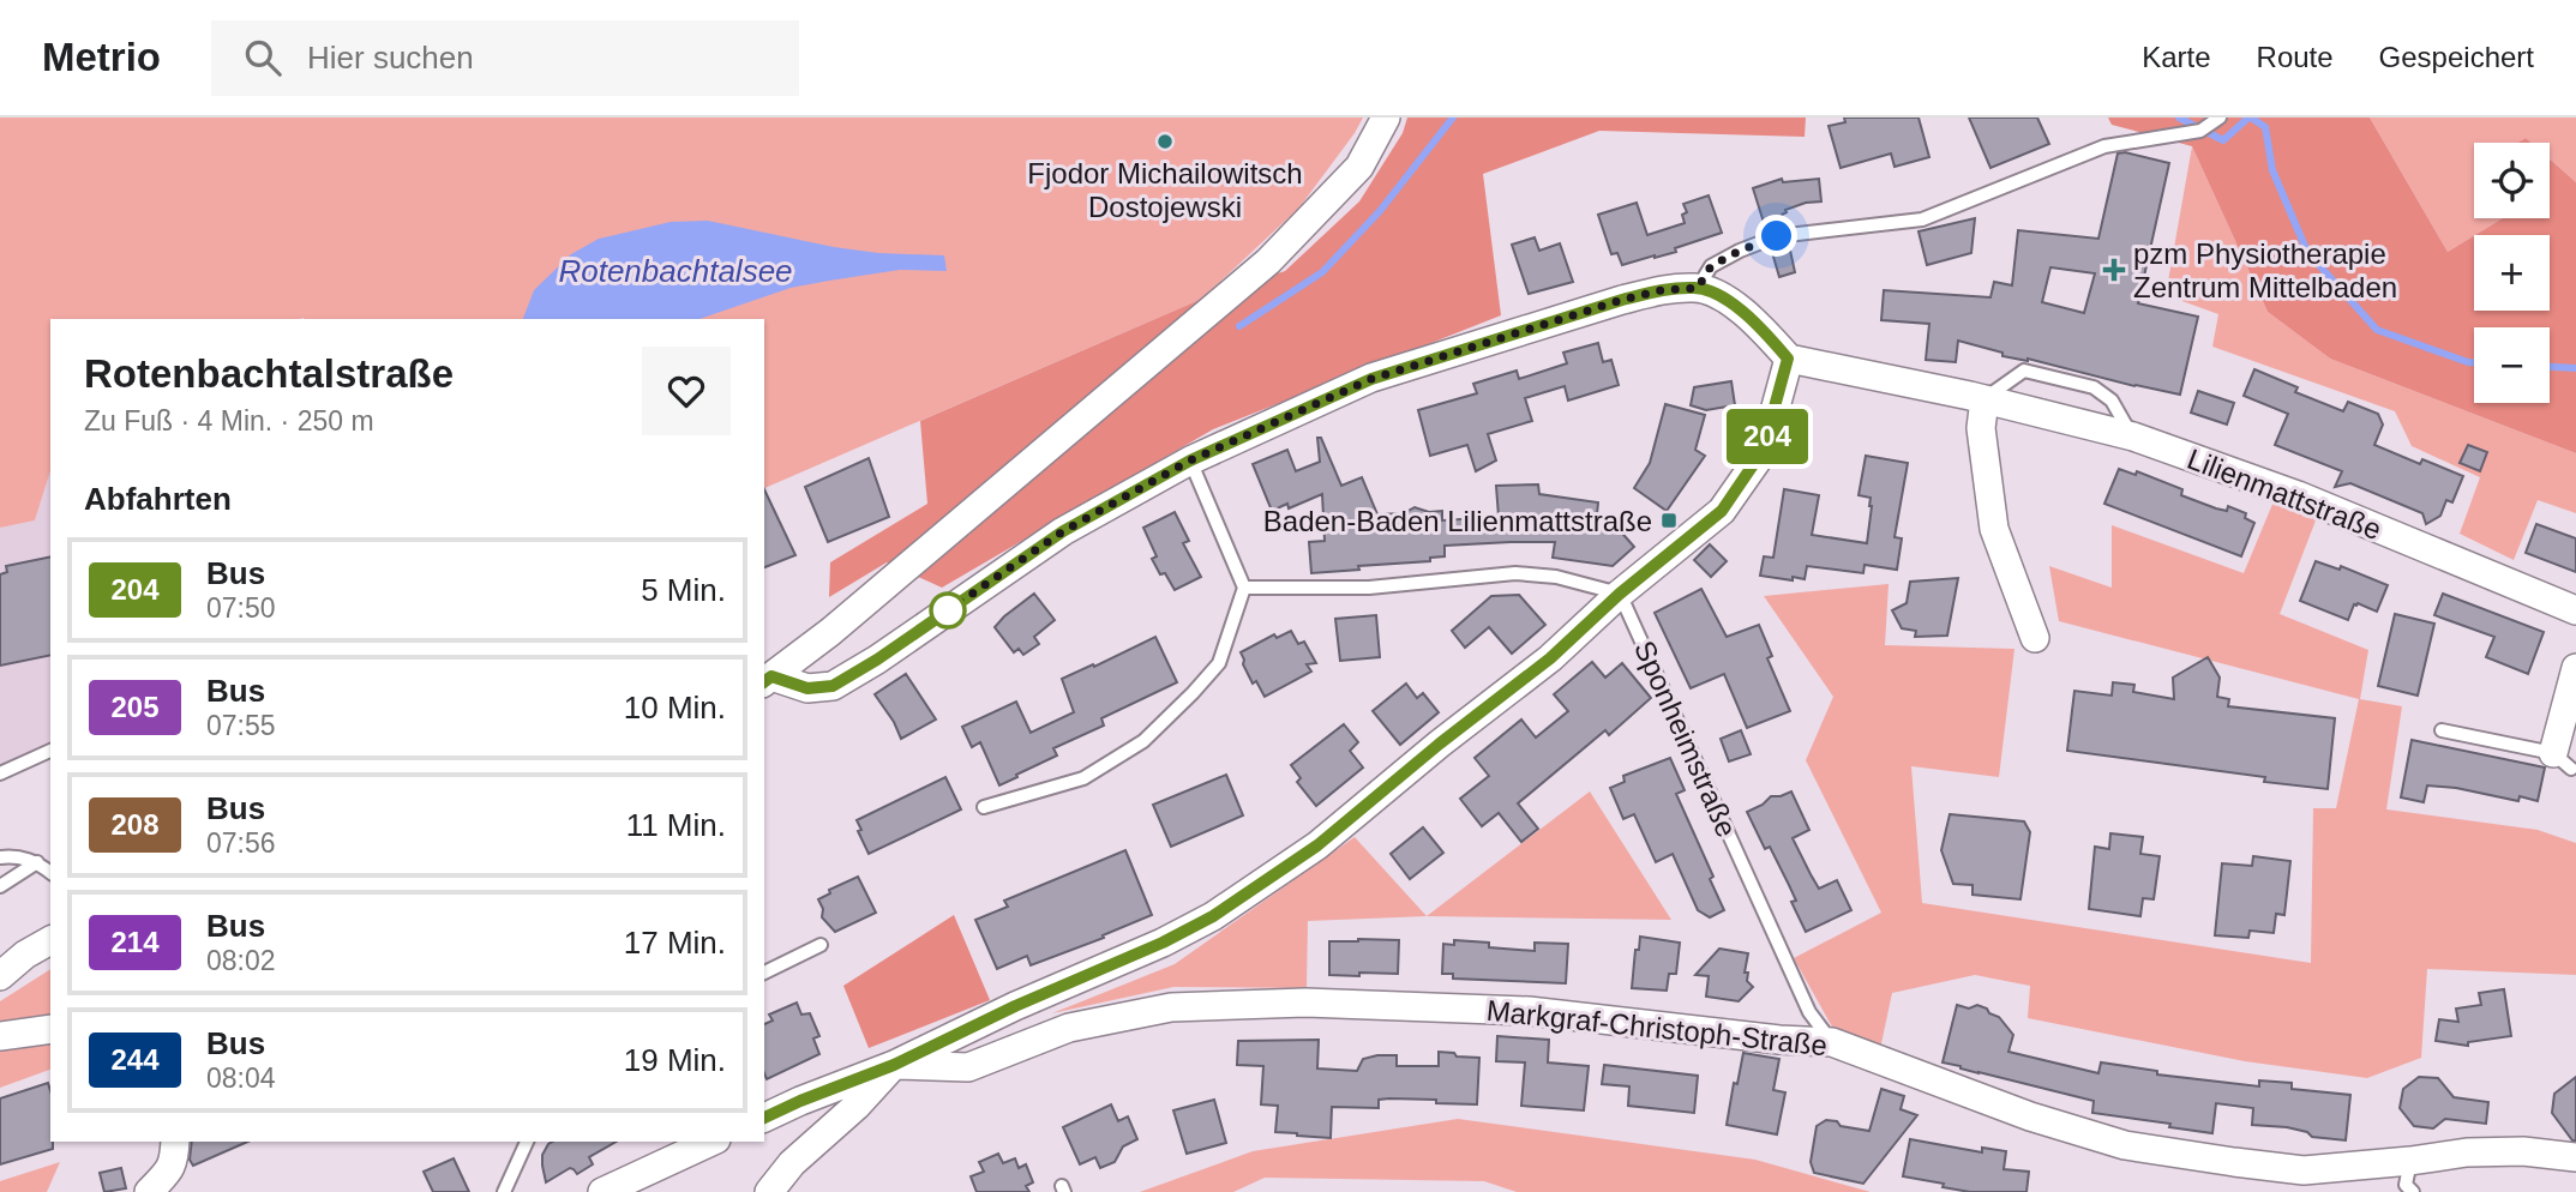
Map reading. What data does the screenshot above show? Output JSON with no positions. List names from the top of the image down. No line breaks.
{"streets":{"street":["Lilienmattstraße","Markgraf-Christoph-Straße"],"lane":["Sponheimstraße"]},"crossings":[["Sponheimstraße","Markgraf-Christoph-Straße"]],"water":["Rotenbachtalsee"],"places":{"other":["Fjodor Michailowitsch Dostojewski"],"health":["pzm Physiotherapie Zentrum Mittelbaden"],"transit":["Baden-Baden Lilienmattstraße"]},"lines":["bus line 204"],"page":{"header":"Metrio","search":"Hier suchen","nav":["Karte","Route","Gespeichert"],"on_map":"204","map_buttons":["+","−"],"heading":[["Rotenbachtalstraße","Zu Fuß · 4 Min. · 250 m"],"Abfahrten"],"list":[{"mark":"204","name":"Bus","note":"07:50","value":"5 Min."},{"mark":"205","name":"Bus","note":"07:55","value":"10 Min."},{"mark":"208","name":"Bus","note":"07:56","value":"11 Min."},{"mark":"214","name":"Bus","note":"08:02","value":"17 Min."},{"mark":"244","name":"Bus","note":"08:04","value":"19 Min."}]}}
